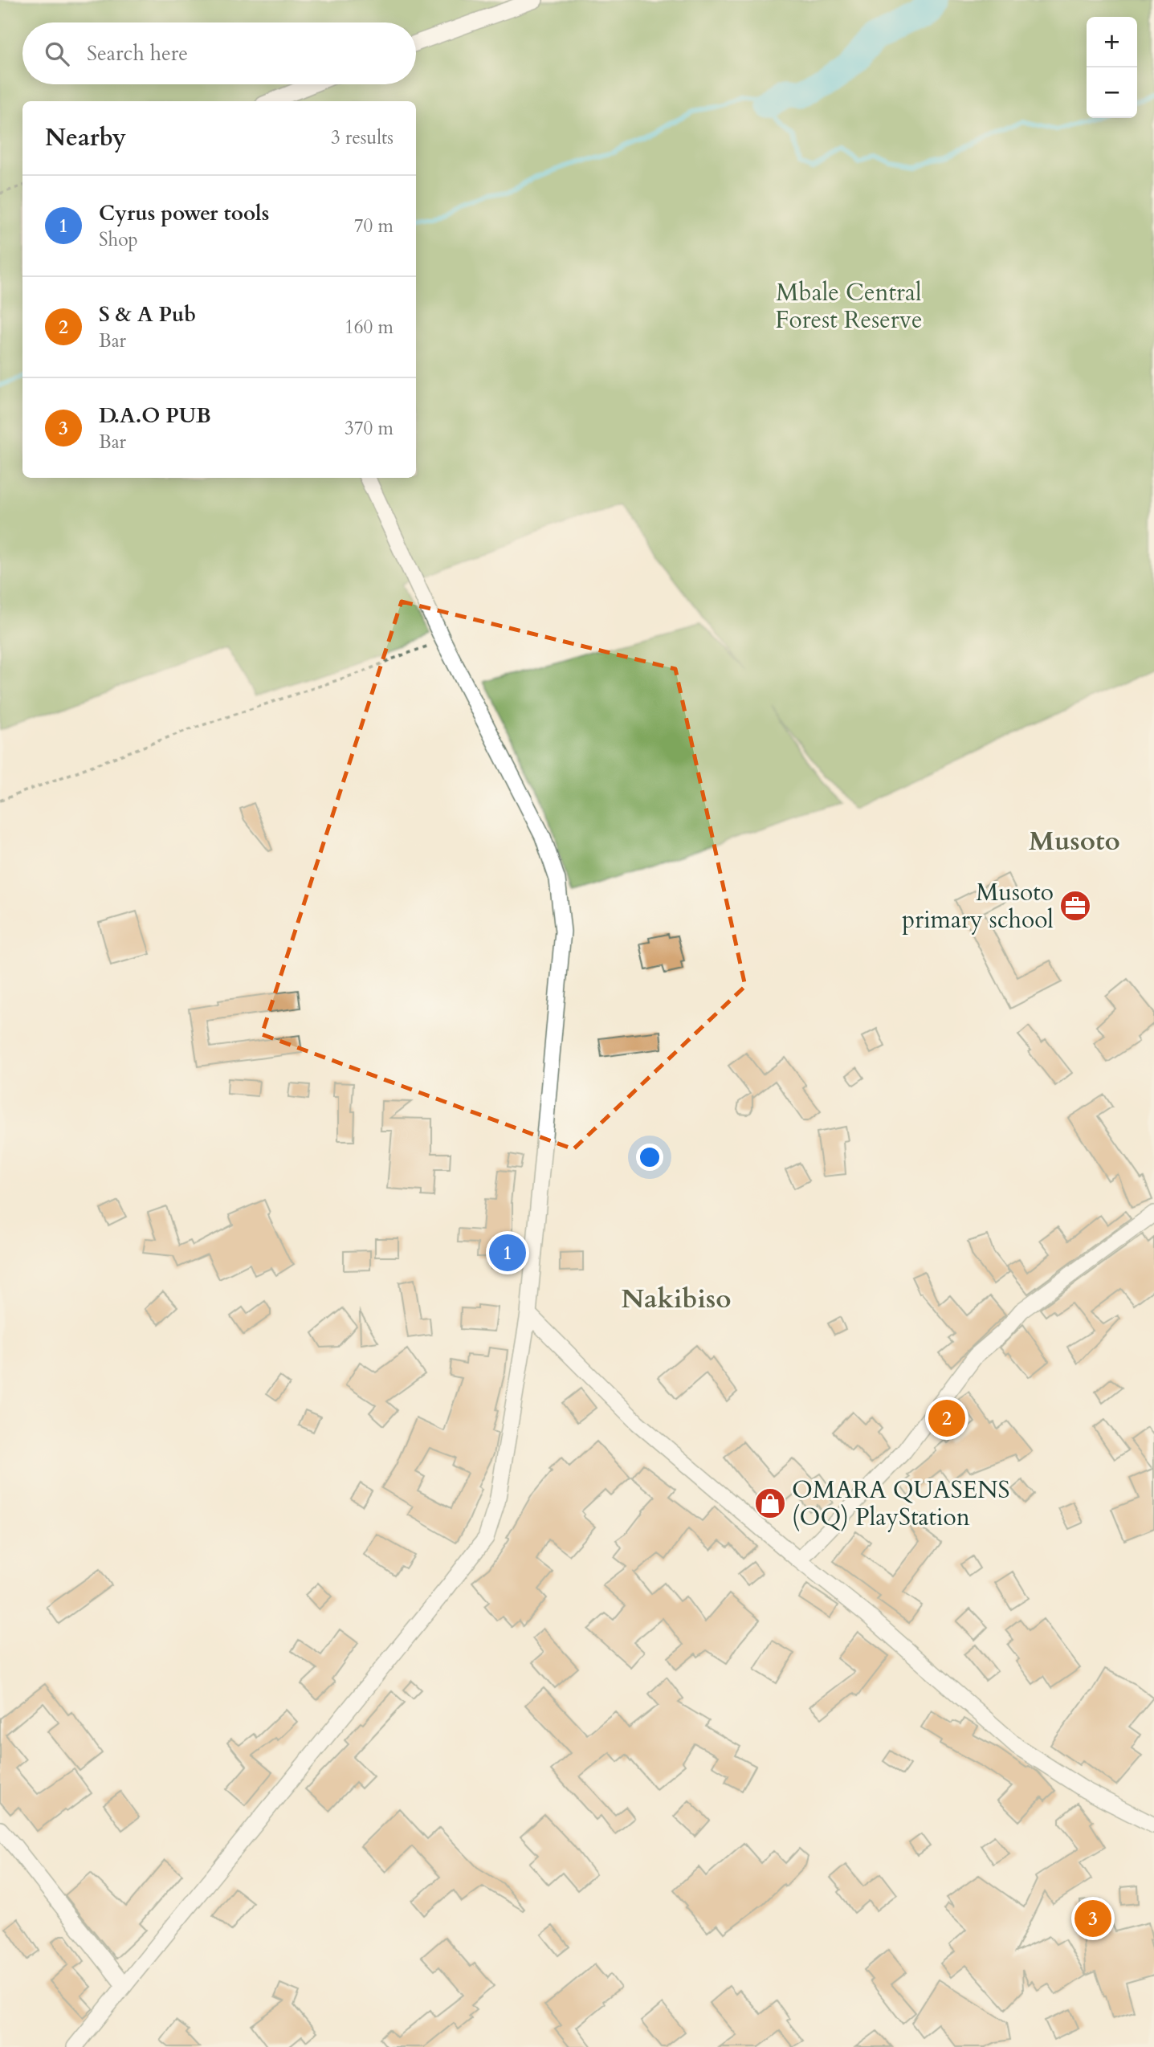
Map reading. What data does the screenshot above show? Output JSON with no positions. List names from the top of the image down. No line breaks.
{"districts":["Musoto","Nakibiso"],"parks":["Mbale Central Forest Reserve"],"places":{"office":["Musoto primary school"],"shop":["OMARA QUASENS (OQ) PlayStation"]},"page":{"map_buttons":["+","−"],"search":"Search here","heading":["Nearby","3 results"],"list":[{"mark":"1","name":"Cyrus power tools","note":"Shop","value":"70 m"},{"mark":"2","name":"S & A Pub","note":"Bar","value":"160 m"},{"mark":"3","name":"D.A.O PUB","note":"Bar","value":"370 m"}],"pins":["1","2","3"]}}
